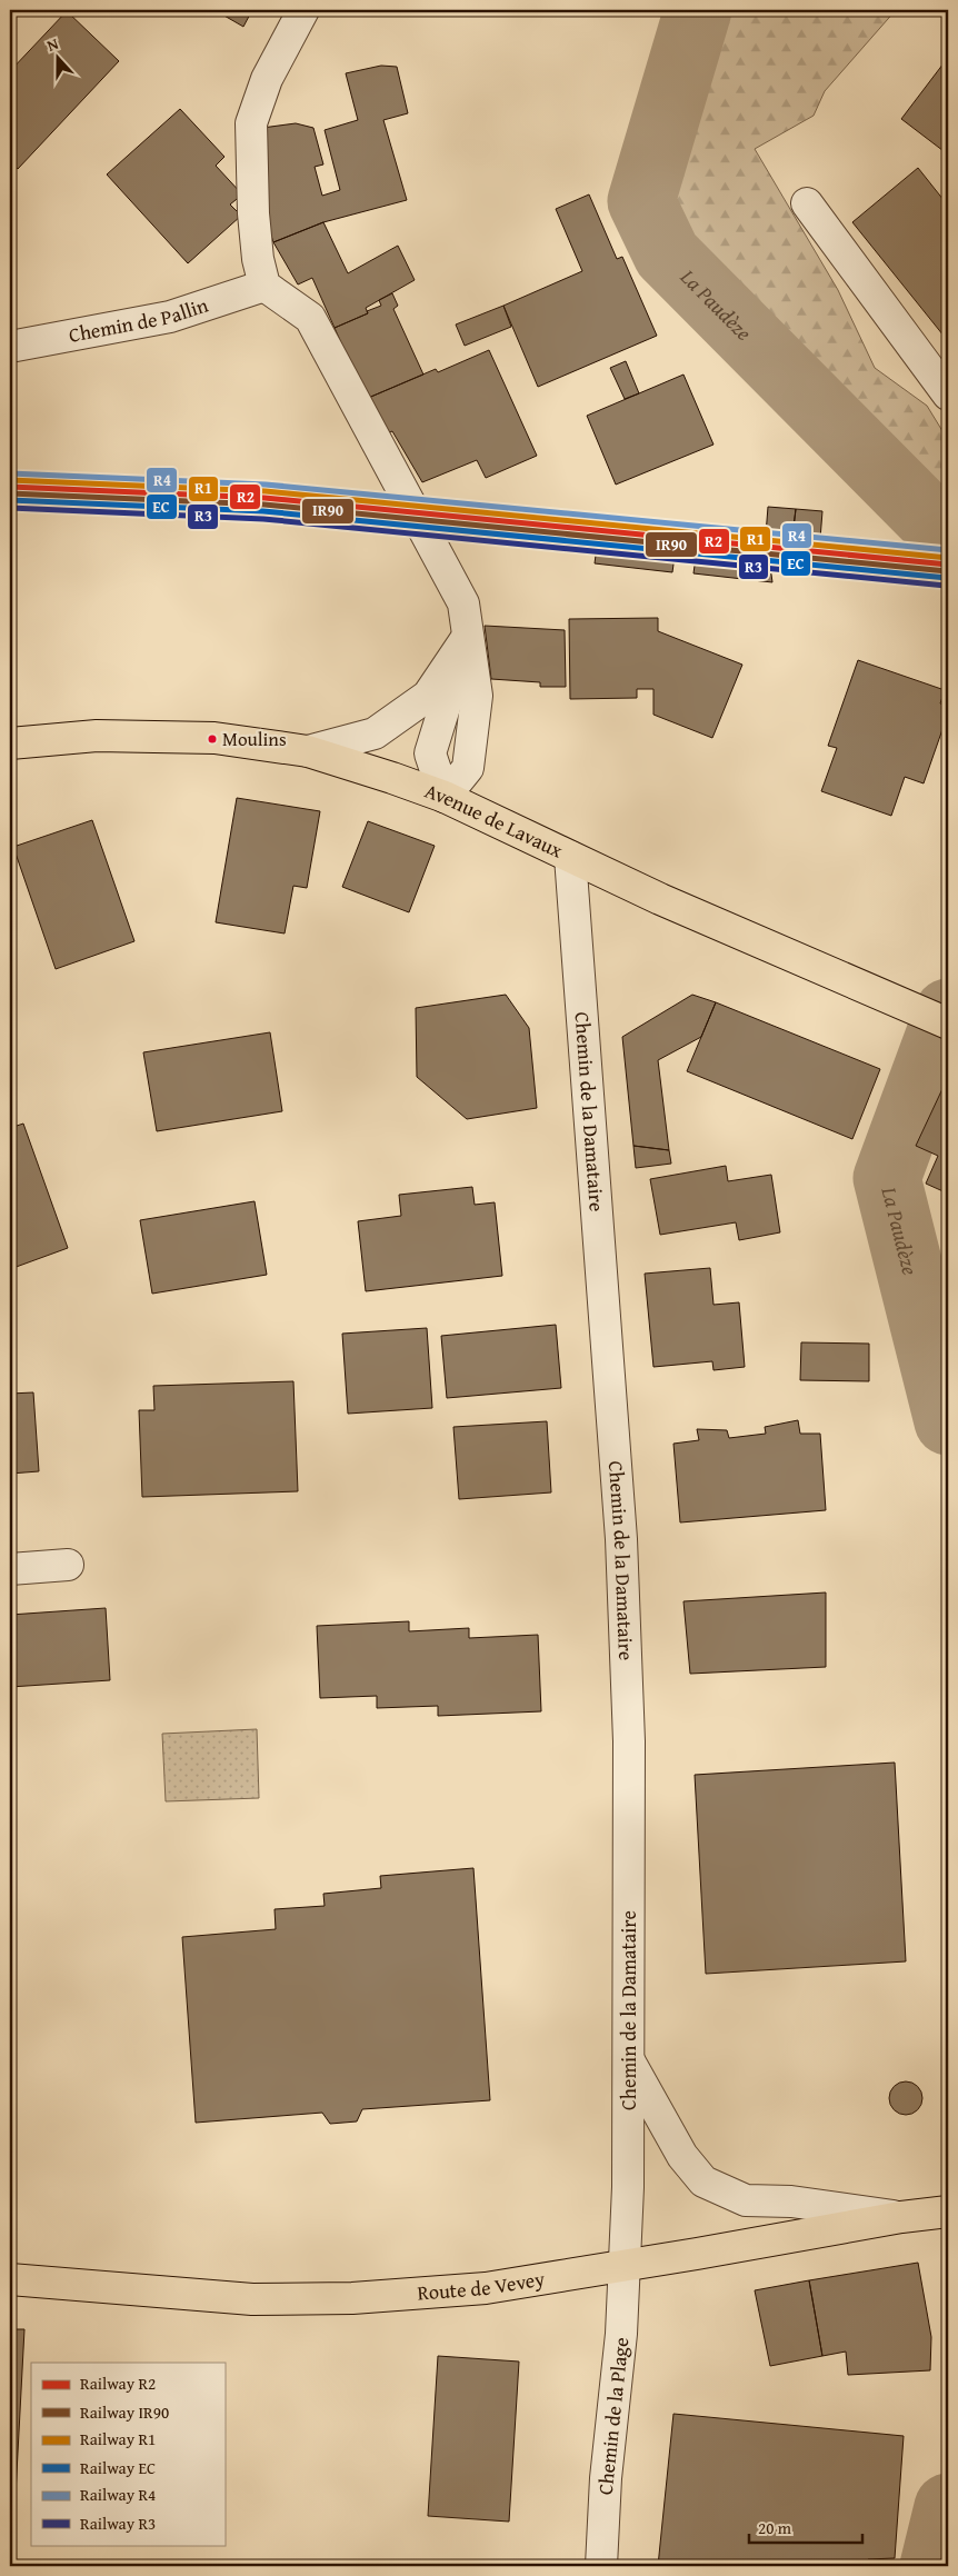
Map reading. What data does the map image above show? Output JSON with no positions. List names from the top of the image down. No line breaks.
{"streets":{"main road":["Avenue de Lavaux","Route de Vevey"],"street":["Chemin de Pallin","Chemin de la Damataire","Chemin de la Plage"]},"crossings":[["Avenue de Lavaux","Chemin de la Damataire"],["Chemin de la Damataire","Route de Vevey"],["Chemin de la Damataire","Chemin de la Plage"],["Route de Vevey","Chemin de la Plage"]],"water":["La Paudèze"],"places":["Moulins"],"lines":["rail line R4","rail line R1","rail line R2","rail line IR90","rail line EC","rail line R3"],"legend":["Railway R2","Railway IR90","Railway R1","Railway EC","Railway R4","Railway R3"],"scale_bar":"20 m","north":"top"}
